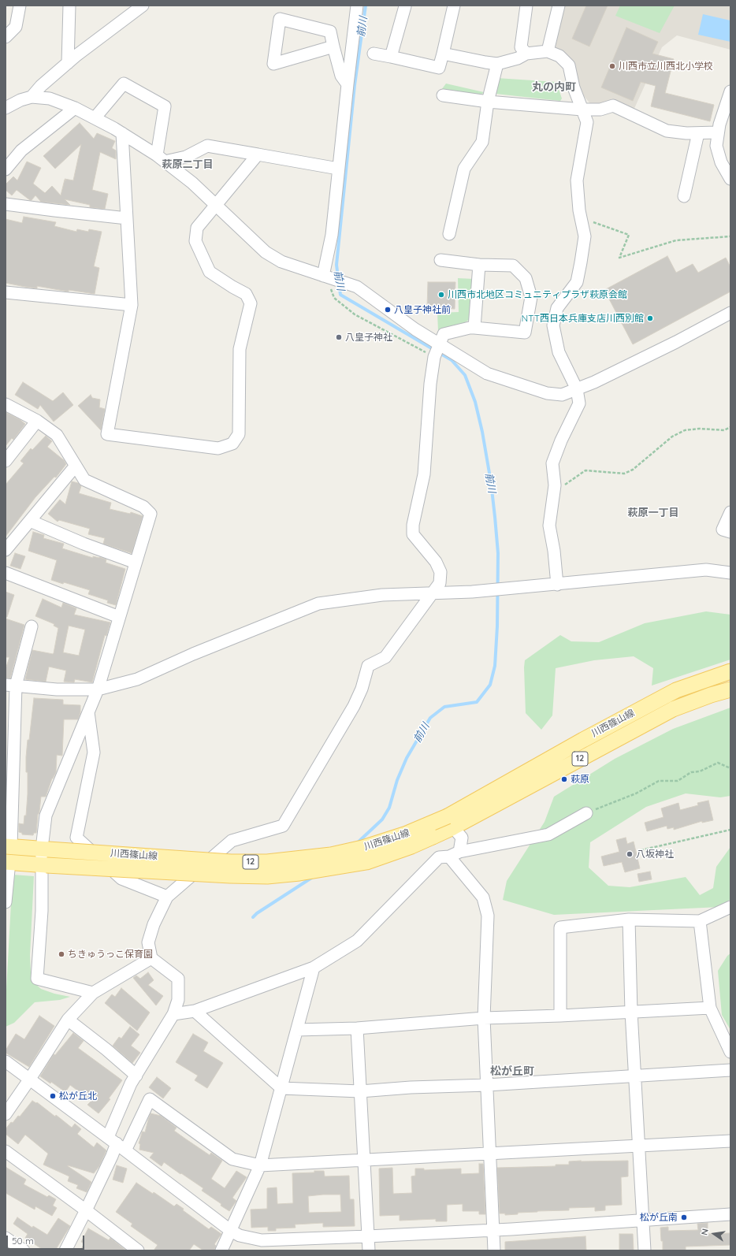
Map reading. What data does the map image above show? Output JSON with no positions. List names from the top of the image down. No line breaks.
{"streets":{"main road":["川西篠山線","12"]},"districts":["丸の内町","萩原二丁目","萩原一丁目","松が丘町"],"water":["前川"],"places":["川西市立川西北小学校","川西市北地区コミュニティプラザ萩原会館","八皇子神社前","NTT西日本兵庫支店川西別館","八皇子神社","萩原","八坂神社","ちきゅうっこ保育園","松が丘北","松が丘南"],"scale_bar":"50 m","north":"left"}
